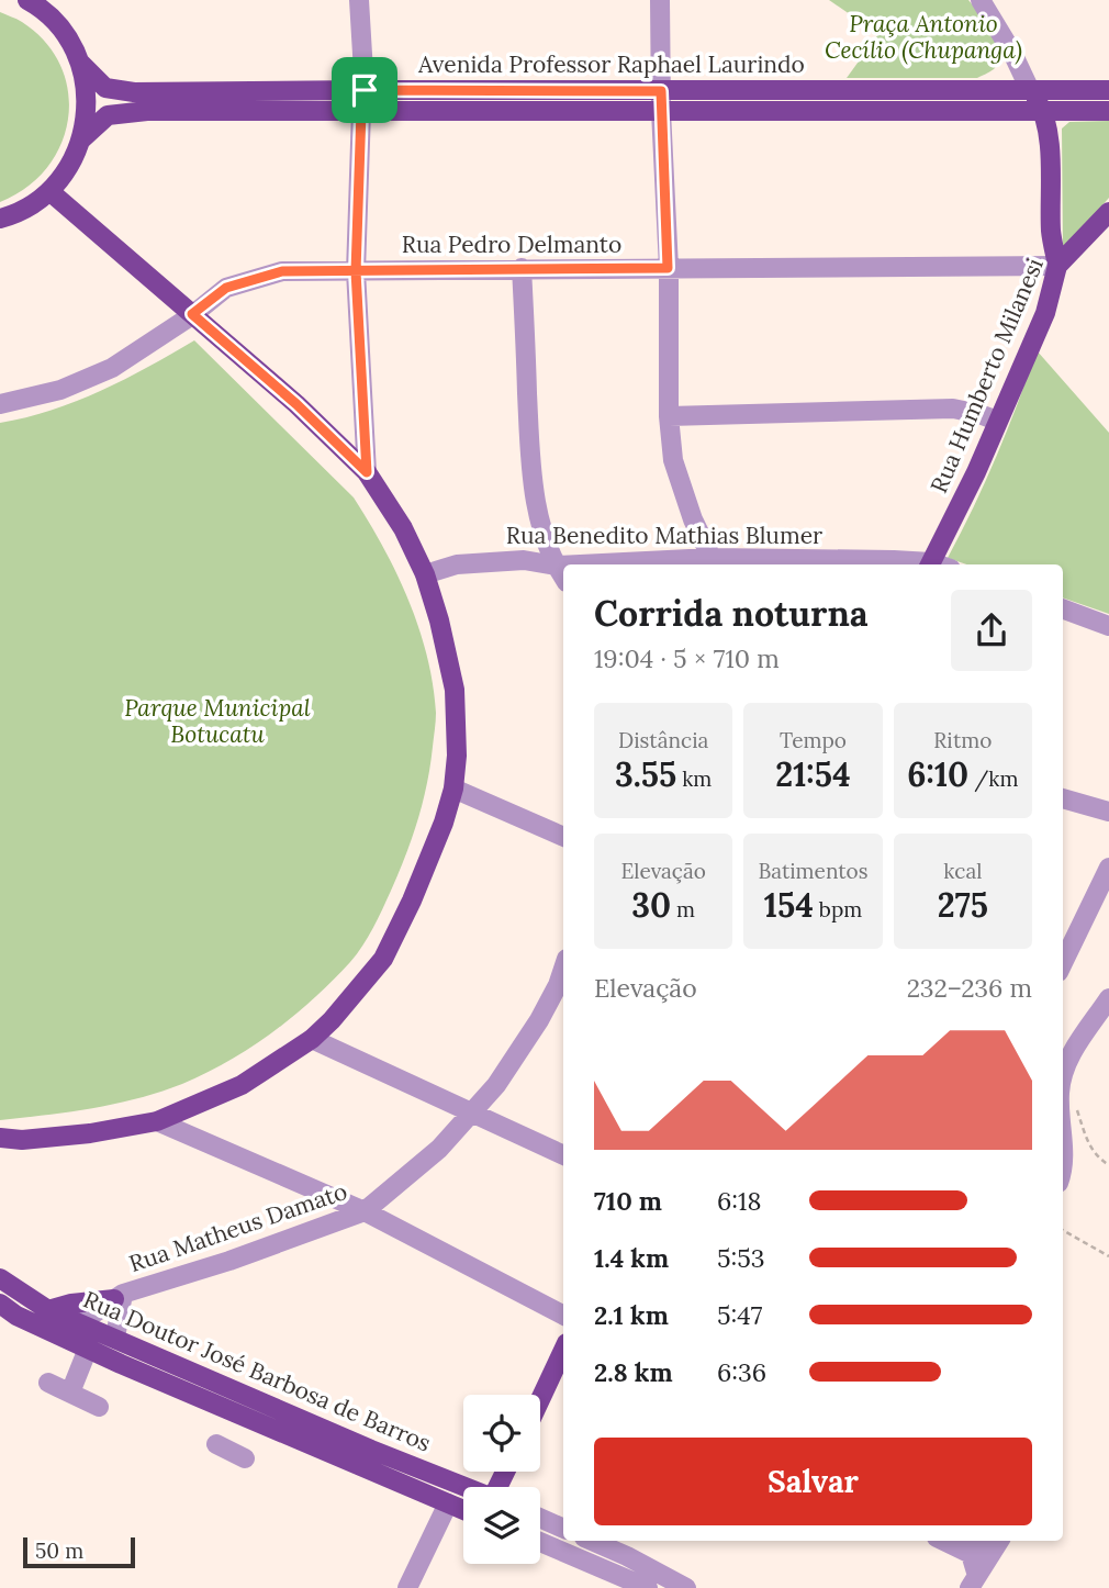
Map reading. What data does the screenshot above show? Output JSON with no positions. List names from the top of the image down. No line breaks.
{"streets":{"main road":["Avenida Professor Raphael Laurindo","Rua Humberto Milanesi","Rua Doutor José Barbosa de Barros"],"street":["Rua Pedro Delmanto","Rua Benedito Mathias Blumer","Rua Matheus Damato"]},"crossings":[["Rua Pedro Delmanto","Rua Humberto Milanesi"],["Rua Matheus Damato","Rua Doutor José Barbosa de Barros"]],"parks":["Praça Antonio Cecílio (Chupanga)","Parque Municipal Botucatu"],"scale_bar":"50 m","page":{"heading":["Corrida noturna","19:04 · 5 × 710 m"],"stats":[["Distância","3.55 km"],["Tempo","21:54"],["Ritmo","6:10 /km"],["Elevação","30 m"],["Batimentos","154 bpm"],["kcal","275"]],"chart":["Elevação","232–236 m"],"list":[{"name":"710 m","note":"6:18"},{"name":"1.4 km","note":"5:53"},{"name":"2.1 km","note":"5:47"},{"name":"2.8 km","note":"6:36"}],"buttons":"Salvar","scale":"50 m"}}
